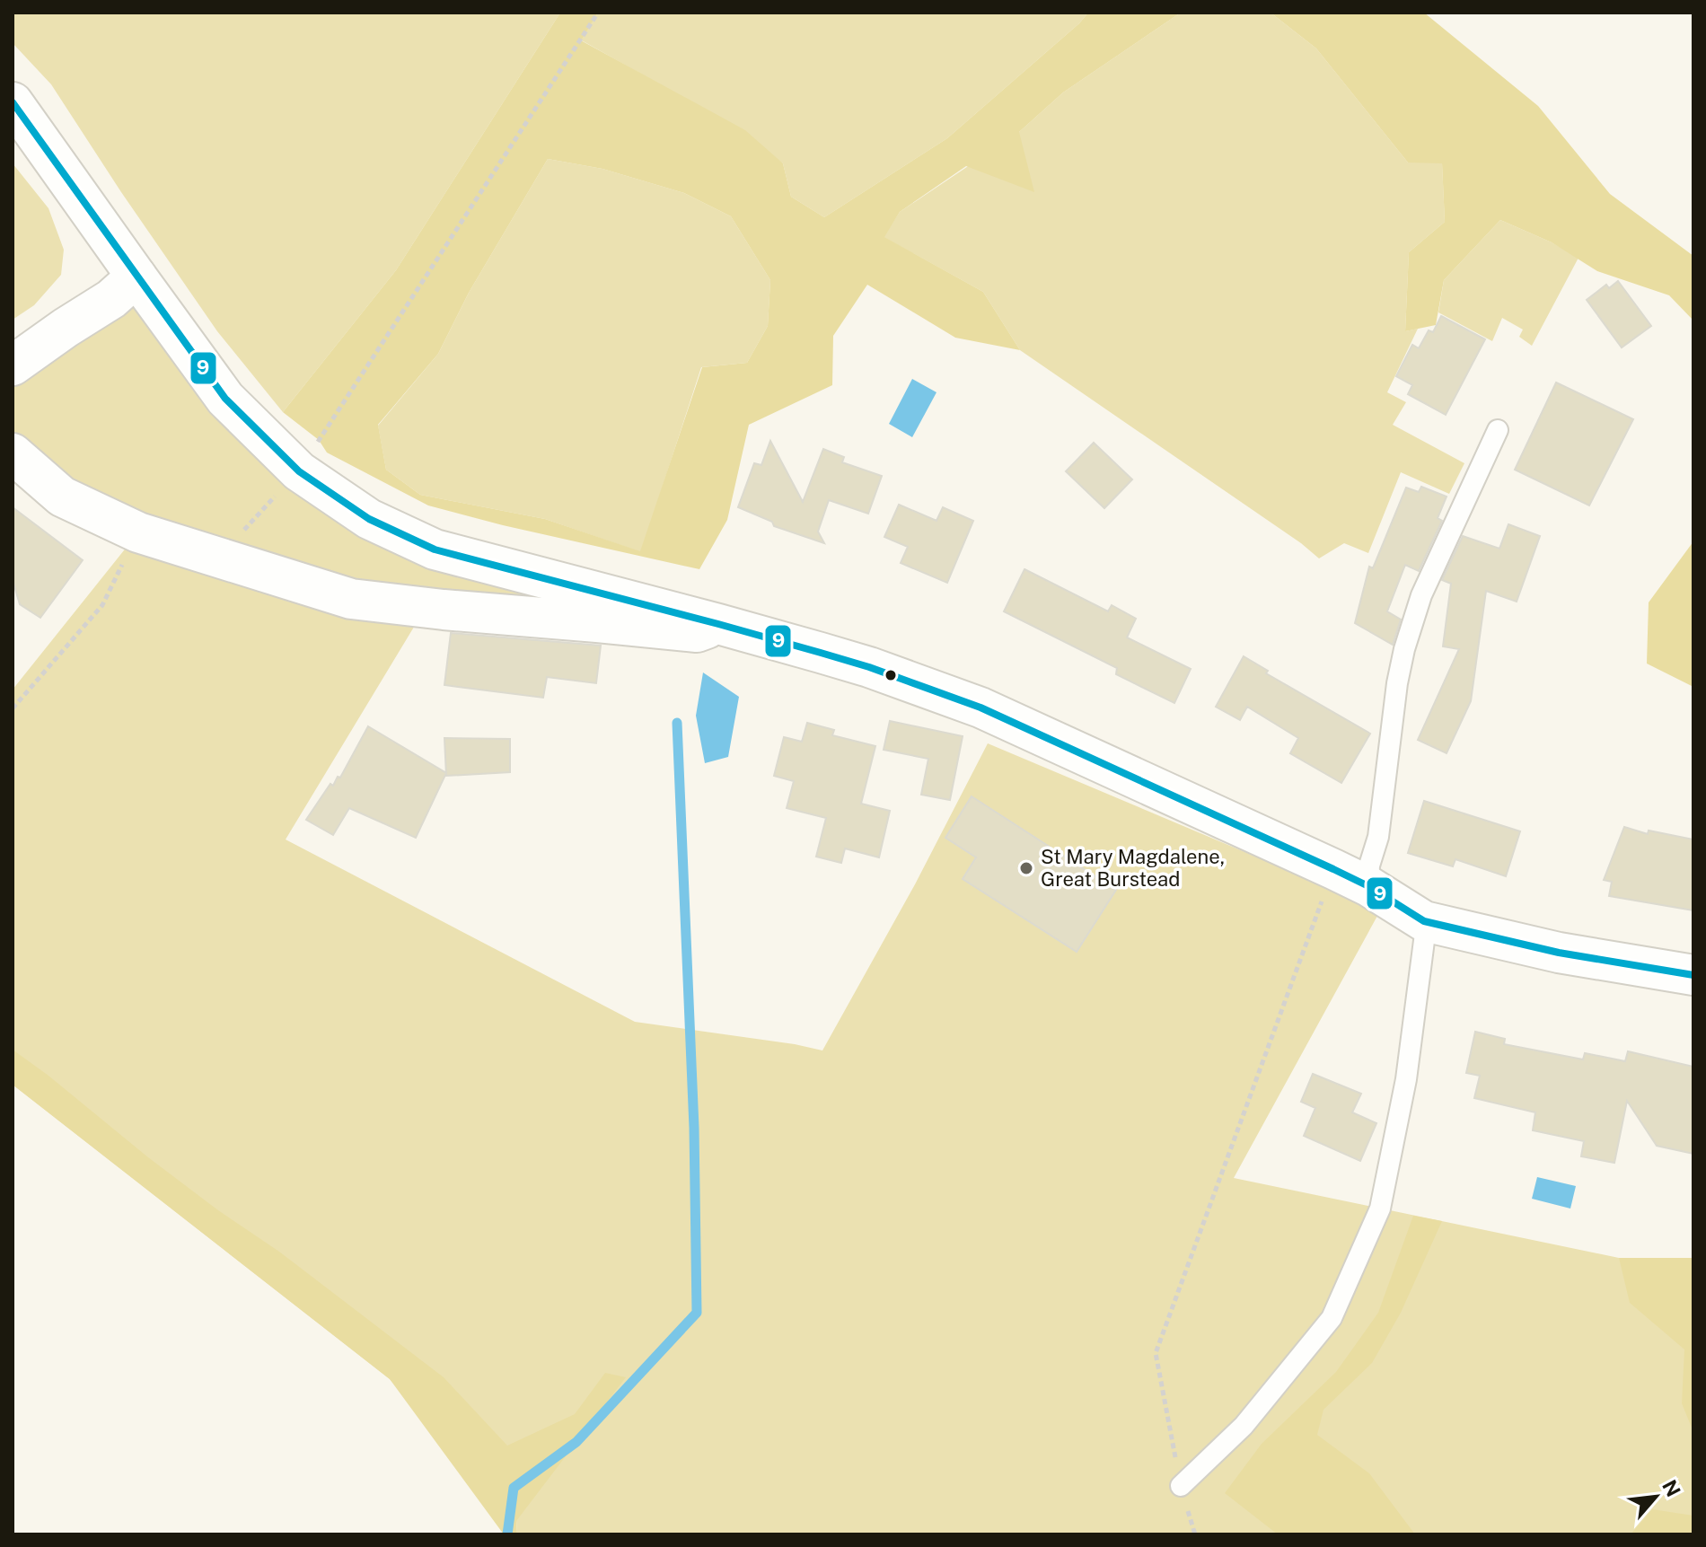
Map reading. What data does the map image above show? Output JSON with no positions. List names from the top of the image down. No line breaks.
{"places":["St Mary Magdalene, Great Burstead"],"lines":["transit line 9"],"north":"top right"}
